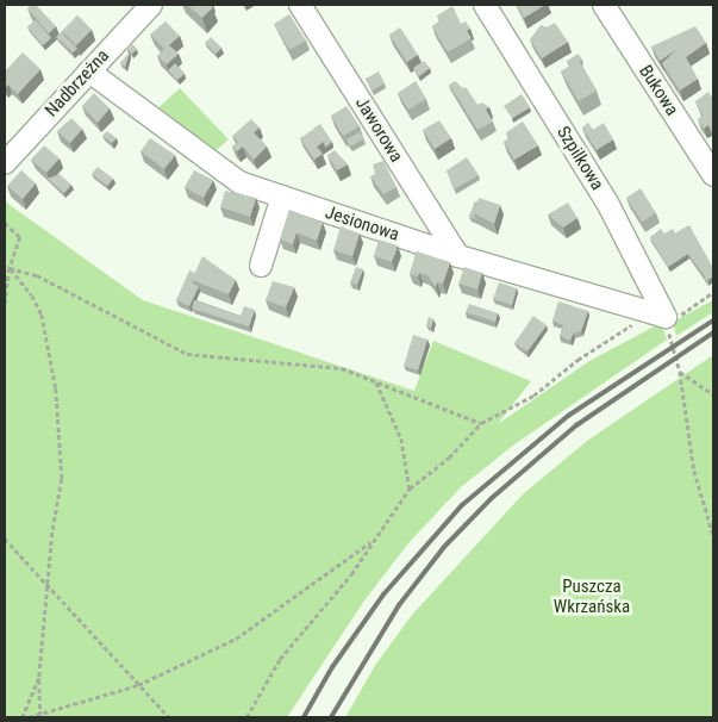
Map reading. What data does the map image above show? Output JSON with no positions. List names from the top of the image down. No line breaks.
{"streets":{"street":["Nadbrzeżna","Bukowa","Jaworowa","Szpilkowa","Jesionowa"]},"crossings":[["Nadbrzeżna","Jesionowa"],["Jaworowa","Jesionowa"],["Szpilkowa","Jesionowa"]],"parks":["Puszcza Wkrzańska"]}
